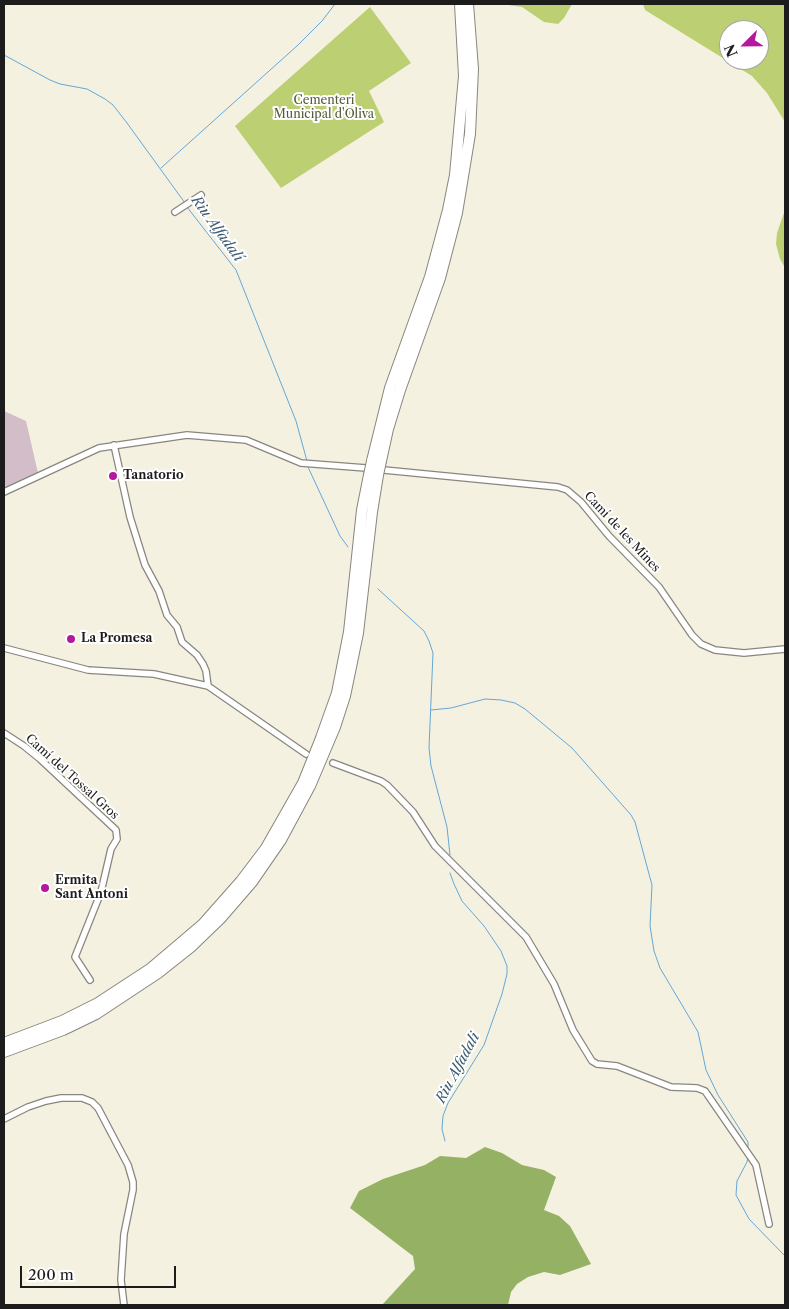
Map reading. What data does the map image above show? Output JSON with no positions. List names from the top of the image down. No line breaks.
{"streets":{"street":["Camí de les Mines","Camí del Tossal Gros"]},"water":["Riu Alfadalí","Riu Alfadali"],"parks":["Cementeri Municipal d'Oliva"],"places":["Tanatorio","La Promesa","Ermita Sant Antoni"],"scale_bar":"200 m","north":"bottom left"}
